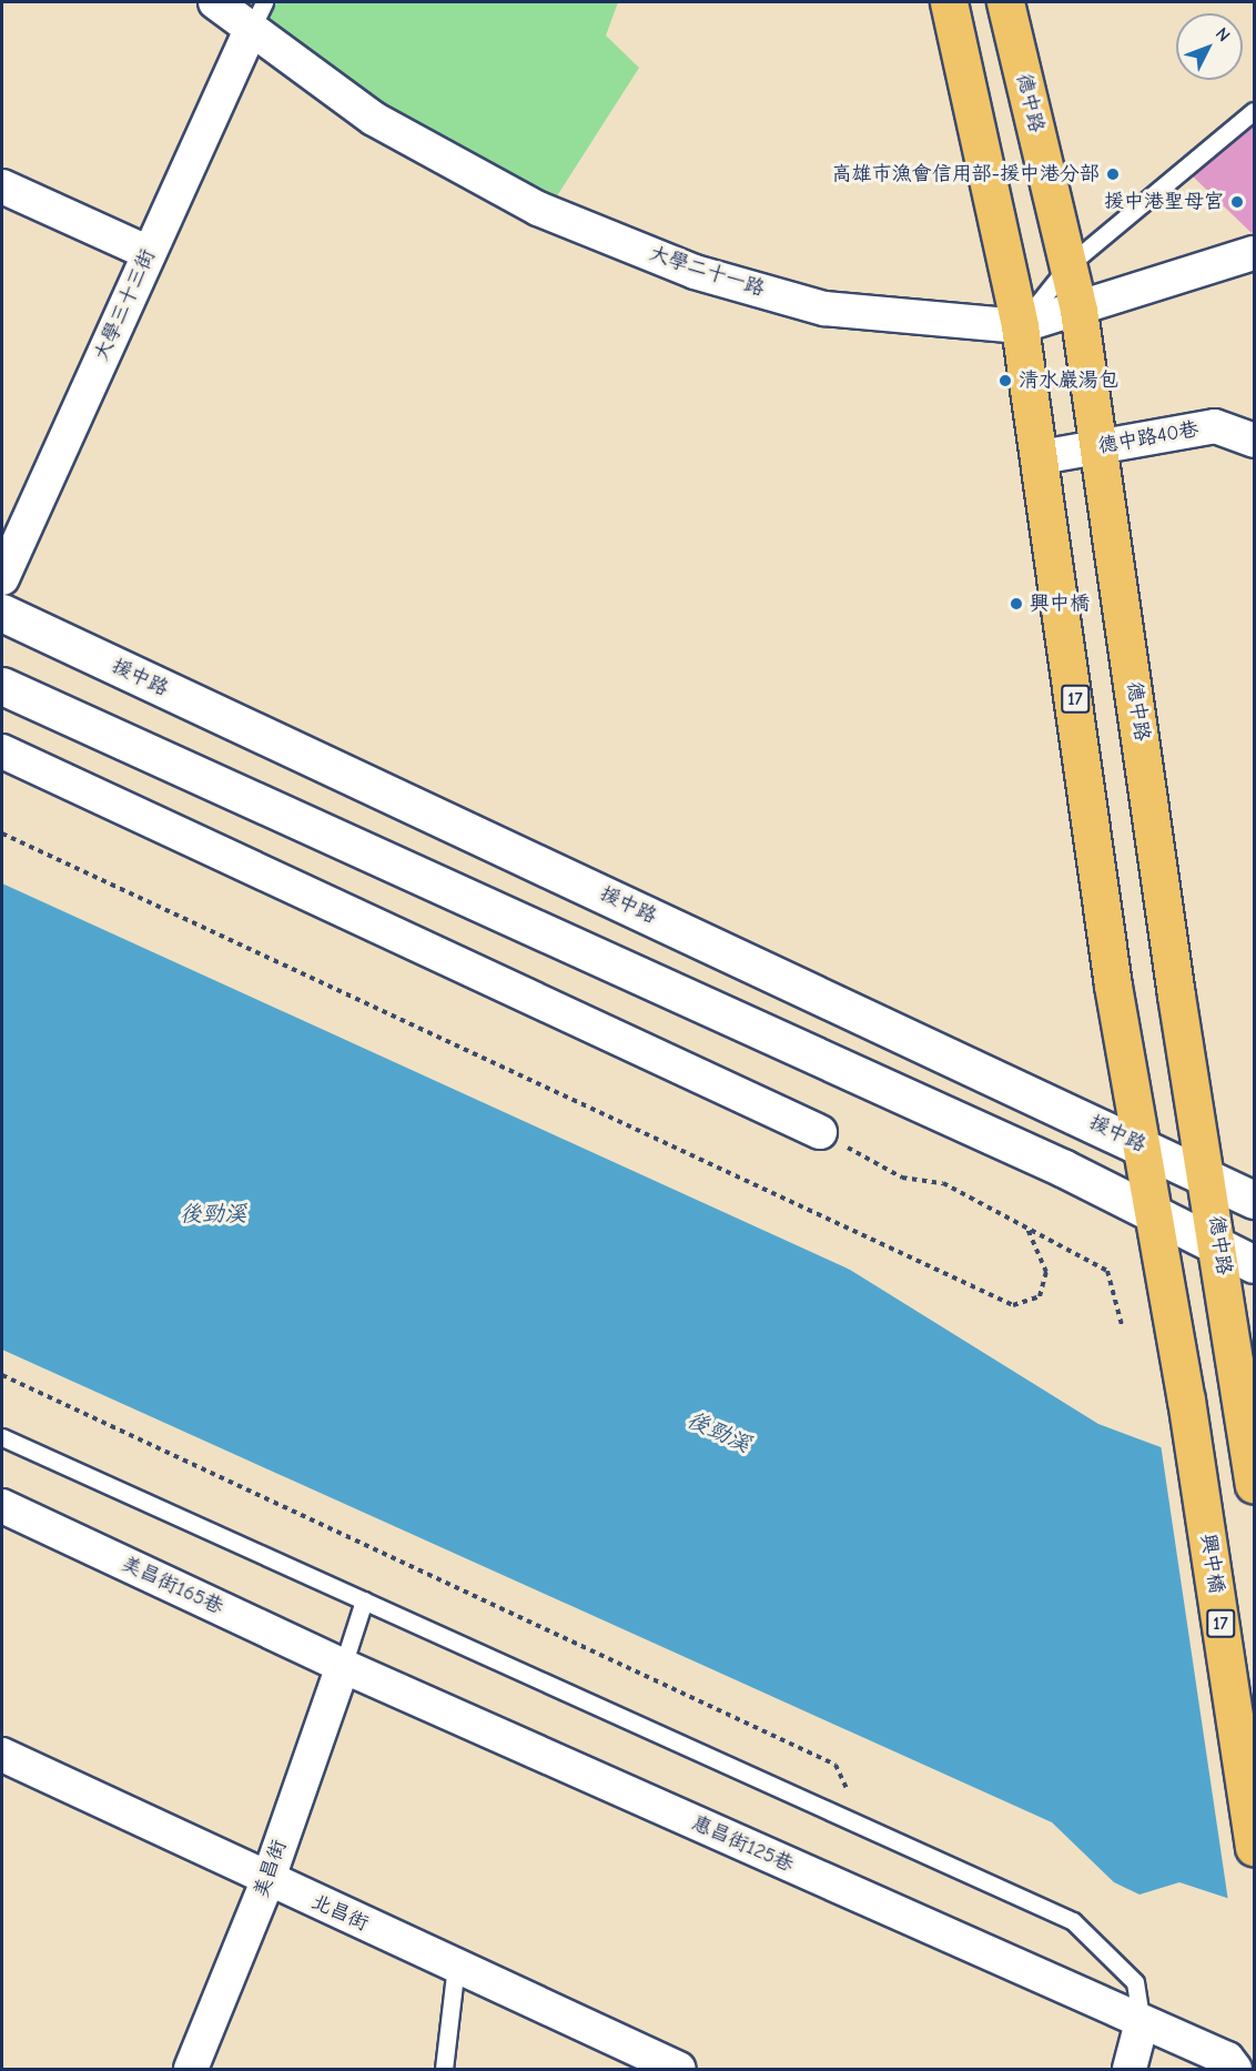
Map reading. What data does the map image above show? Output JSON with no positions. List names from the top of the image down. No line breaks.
{"streets":{"main road":["德中路","17","興中橋"],"street":["大學二十一路","大學三十三街","德中路40巷","援中路","美昌街165巷","惠昌街125巷","美昌街","北昌街"]},"crossings":[["德中路","大學二十一路"],["德中路","德中路40巷"],["德中路","援中路"],["大學二十一路","大學三十三街"],["大學二十一路","17"],["德中路40巷","17"],["援中路","17"],["17","興中橋"],["美昌街165巷","惠昌街125巷"],["美昌街165巷","美昌街"],["惠昌街125巷","美昌街"],["美昌街","北昌街"]],"water":["後勁溪"],"places":["高雄市漁會信用部-援中港分部","援中港聖母宮","清水巖湯包","興中橋"],"north":"top right"}
